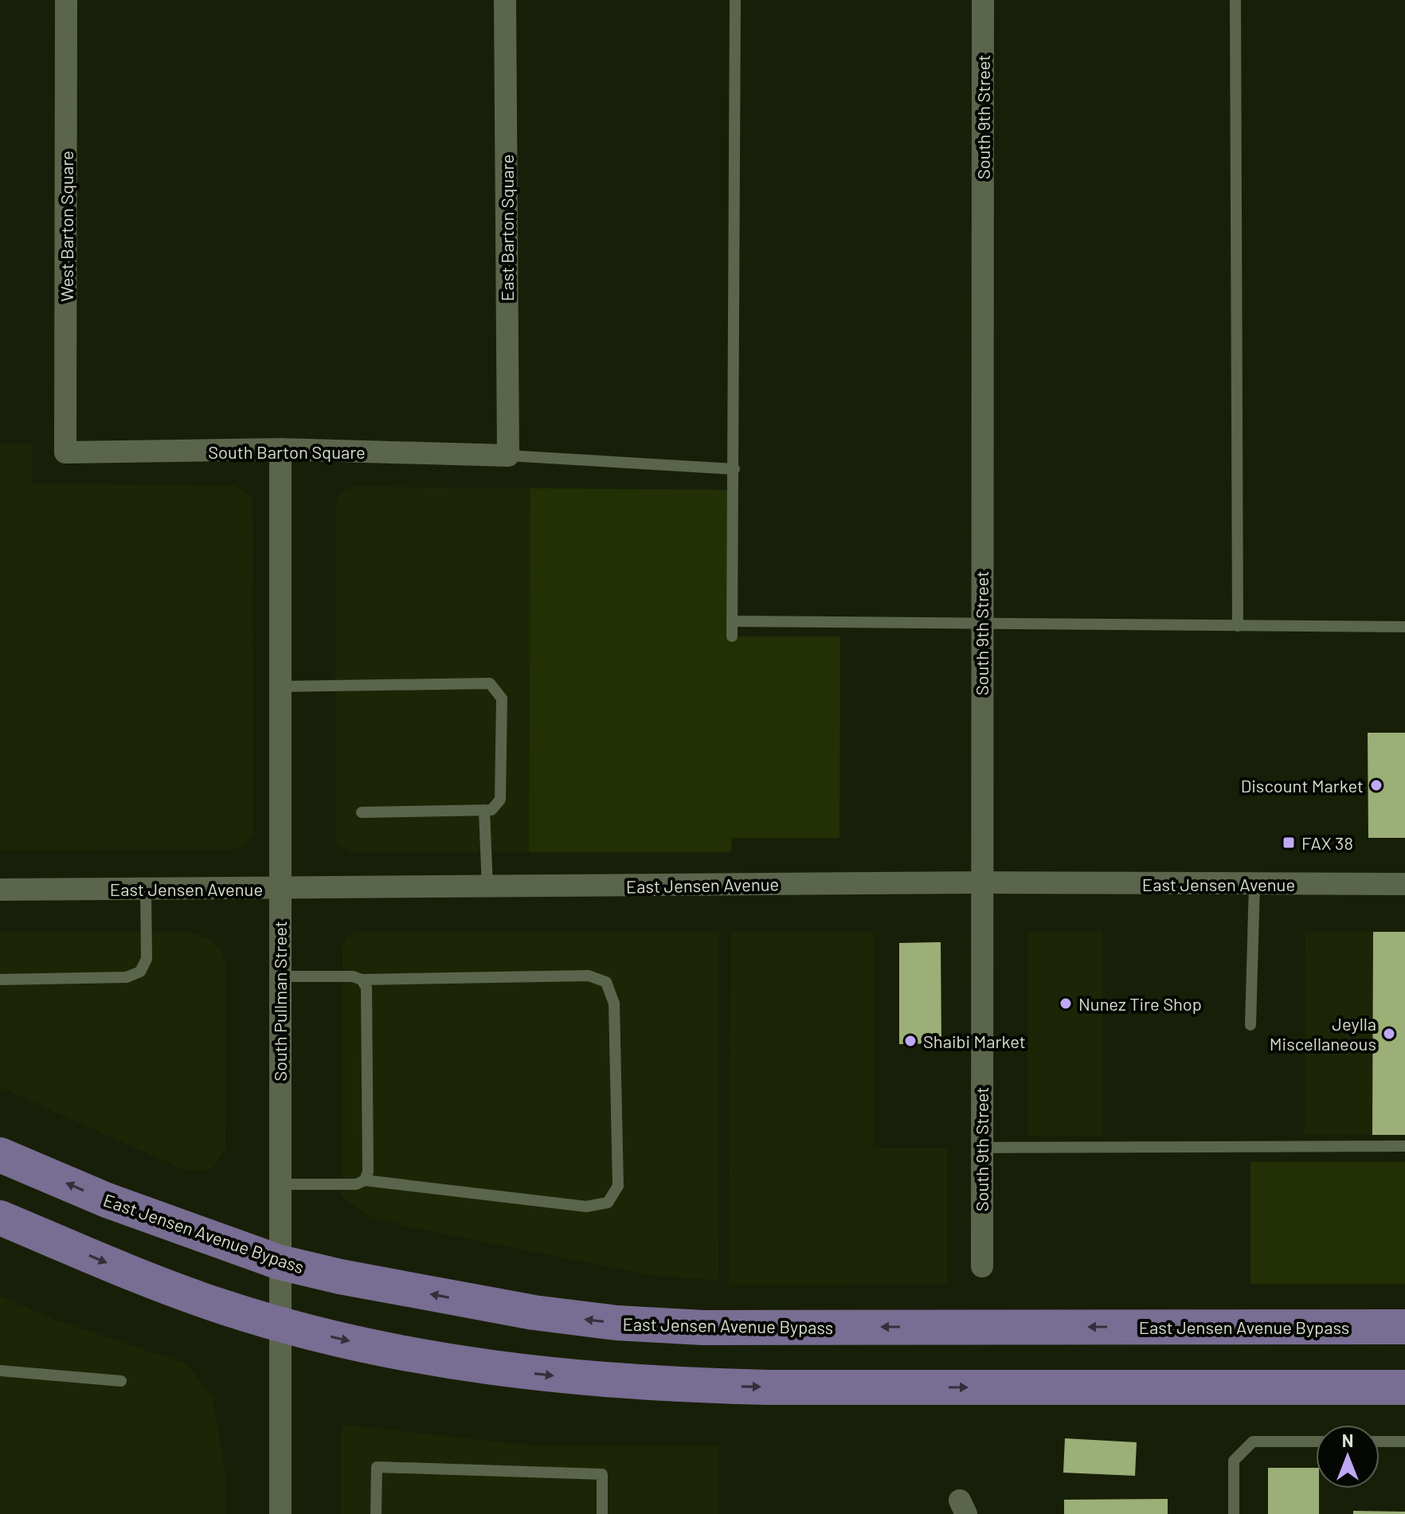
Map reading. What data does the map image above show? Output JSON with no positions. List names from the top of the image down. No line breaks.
{"streets":{"main road":["East Jensen Avenue Bypass"],"street":["South 9th Street","West Barton Square","East Barton Square","South Barton Square","East Jensen Avenue","South Pullman Street"]},"crossings":[["South 9th Street","East Jensen Avenue"],["West Barton Square","South Barton Square"],["East Barton Square","South Barton Square"],["South Barton Square","South Pullman Street"],["East Jensen Avenue","South Pullman Street"],["South Pullman Street","East Jensen Avenue Bypass"]],"places":{"other":["Discount Market","Nunez Tire Shop","Jeylla Miscellaneous","Shaibi Market"],"transit":["FAX 38"]},"north":"top"}
